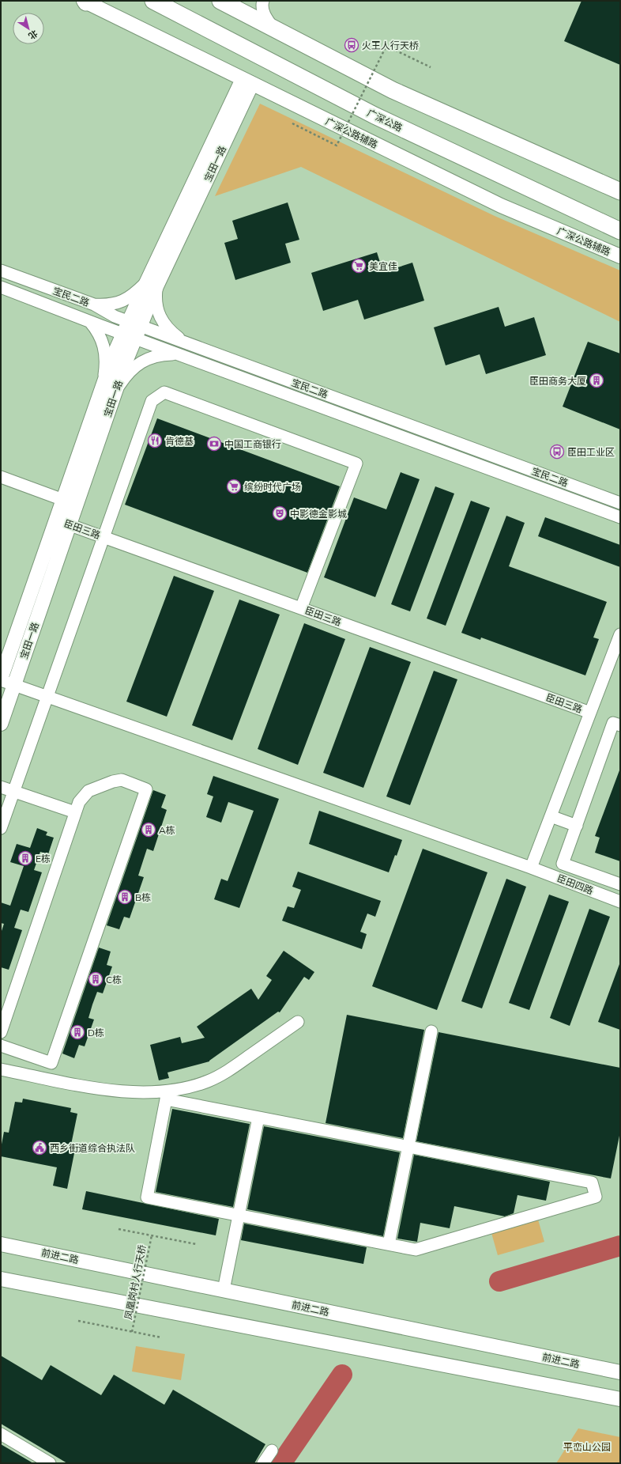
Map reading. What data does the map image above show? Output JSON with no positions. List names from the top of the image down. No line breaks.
{"streets":{"highway":["广深公路"],"main road":["广深公路辅路","宝田一路","前进二路"],"street":["宝民二路","臣田三路","臣田四路"],"path":["凤凰岗村人行天桥"]},"crossings":[["广深公路辅路","宝田一路"],["宝田一路","宝民二路"],["宝田一路","臣田三路"],["宝田一路","臣田四路"]],"parks":["平峦山公园"],"places":{"bus stop":["火王人行天桥","臣田工业区"],"supermarket":["美宜佳","缤纷时代广场"],"building":["臣田商务大厦","A栋","E栋","B栋","C栋","D栋"],"restaurant":["肯德基"],"bank":["中国工商银行"],"theatre":["中影德金影城"],"public building":["西乡街道综合执法队"]},"north":"bottom right"}
